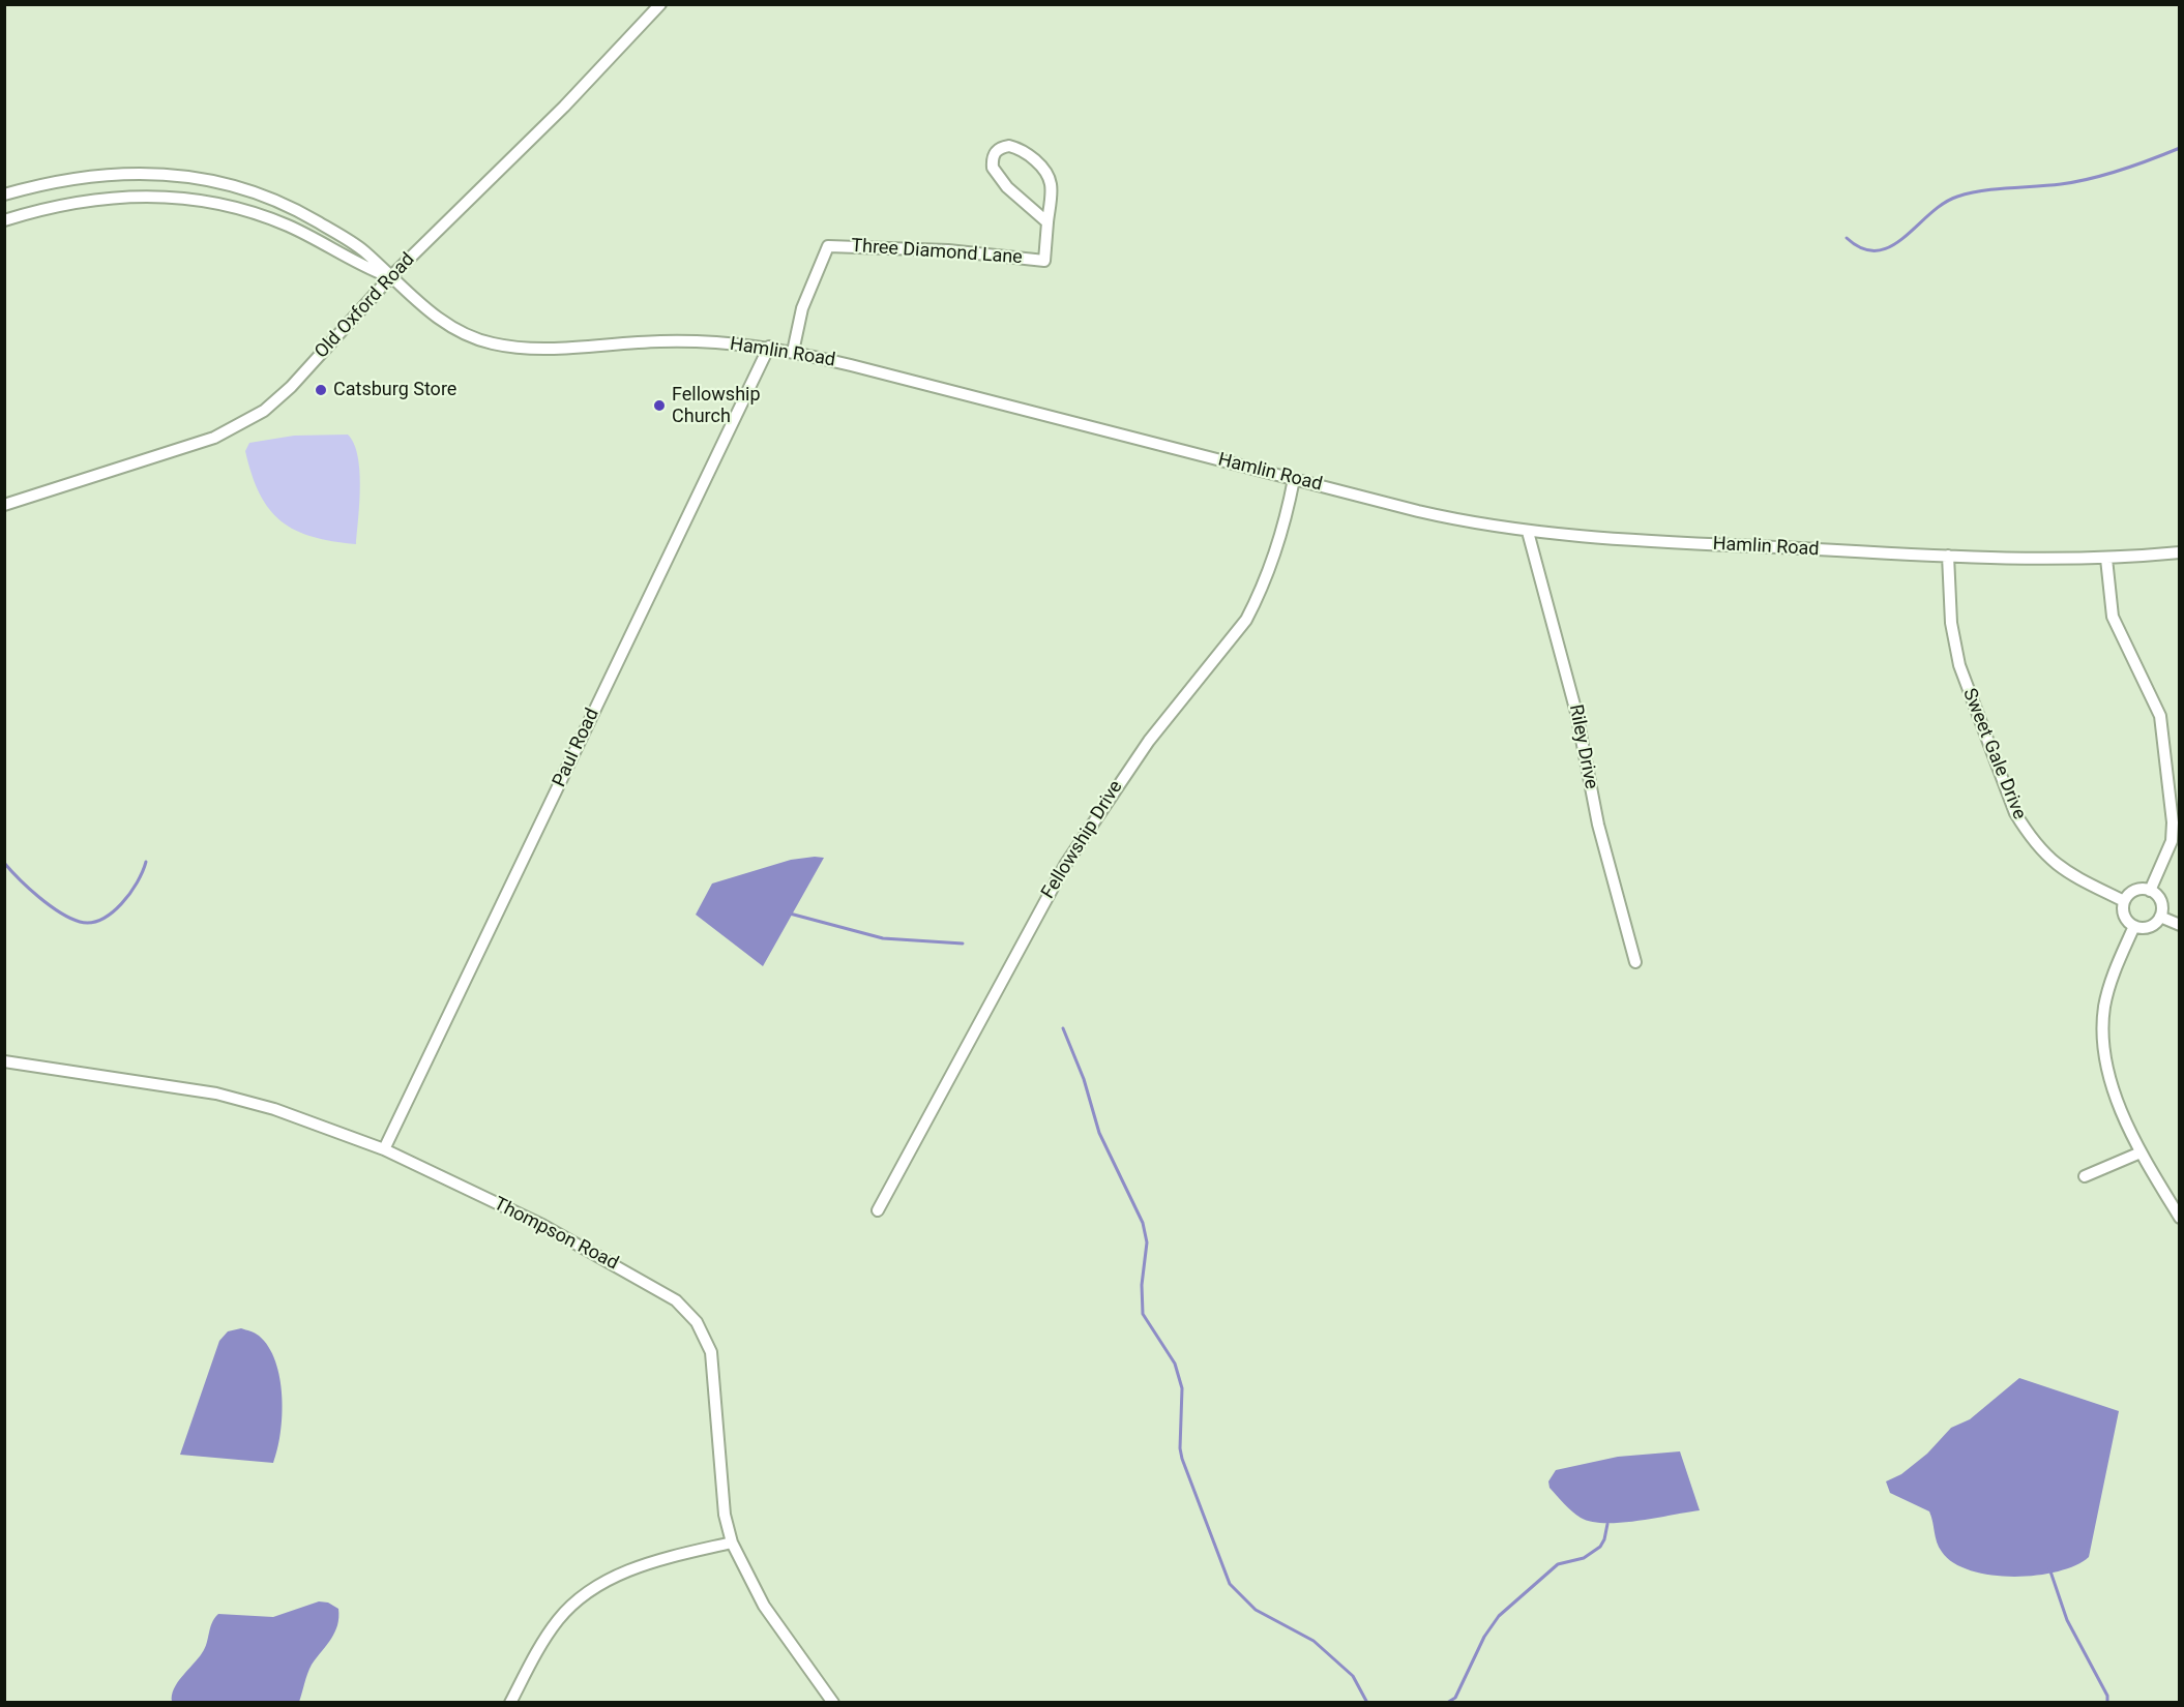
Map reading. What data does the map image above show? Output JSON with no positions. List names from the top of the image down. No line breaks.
{"streets":{"street":["Three Diamond Lane","Old Oxford Road","Hamlin Road","Riley Drive","Paul Road","Sweet Gale Drive","Fellowship Drive","Thompson Road"]},"crossings":[["Three Diamond Lane","Hamlin Road"],["Old Oxford Road","Hamlin Road"],["Hamlin Road","Riley Drive"],["Hamlin Road","Paul Road"],["Hamlin Road","Sweet Gale Drive"],["Hamlin Road","Fellowship Drive"],["Paul Road","Thompson Road"]],"places":["Catsburg Store","Fellowship Church"]}
